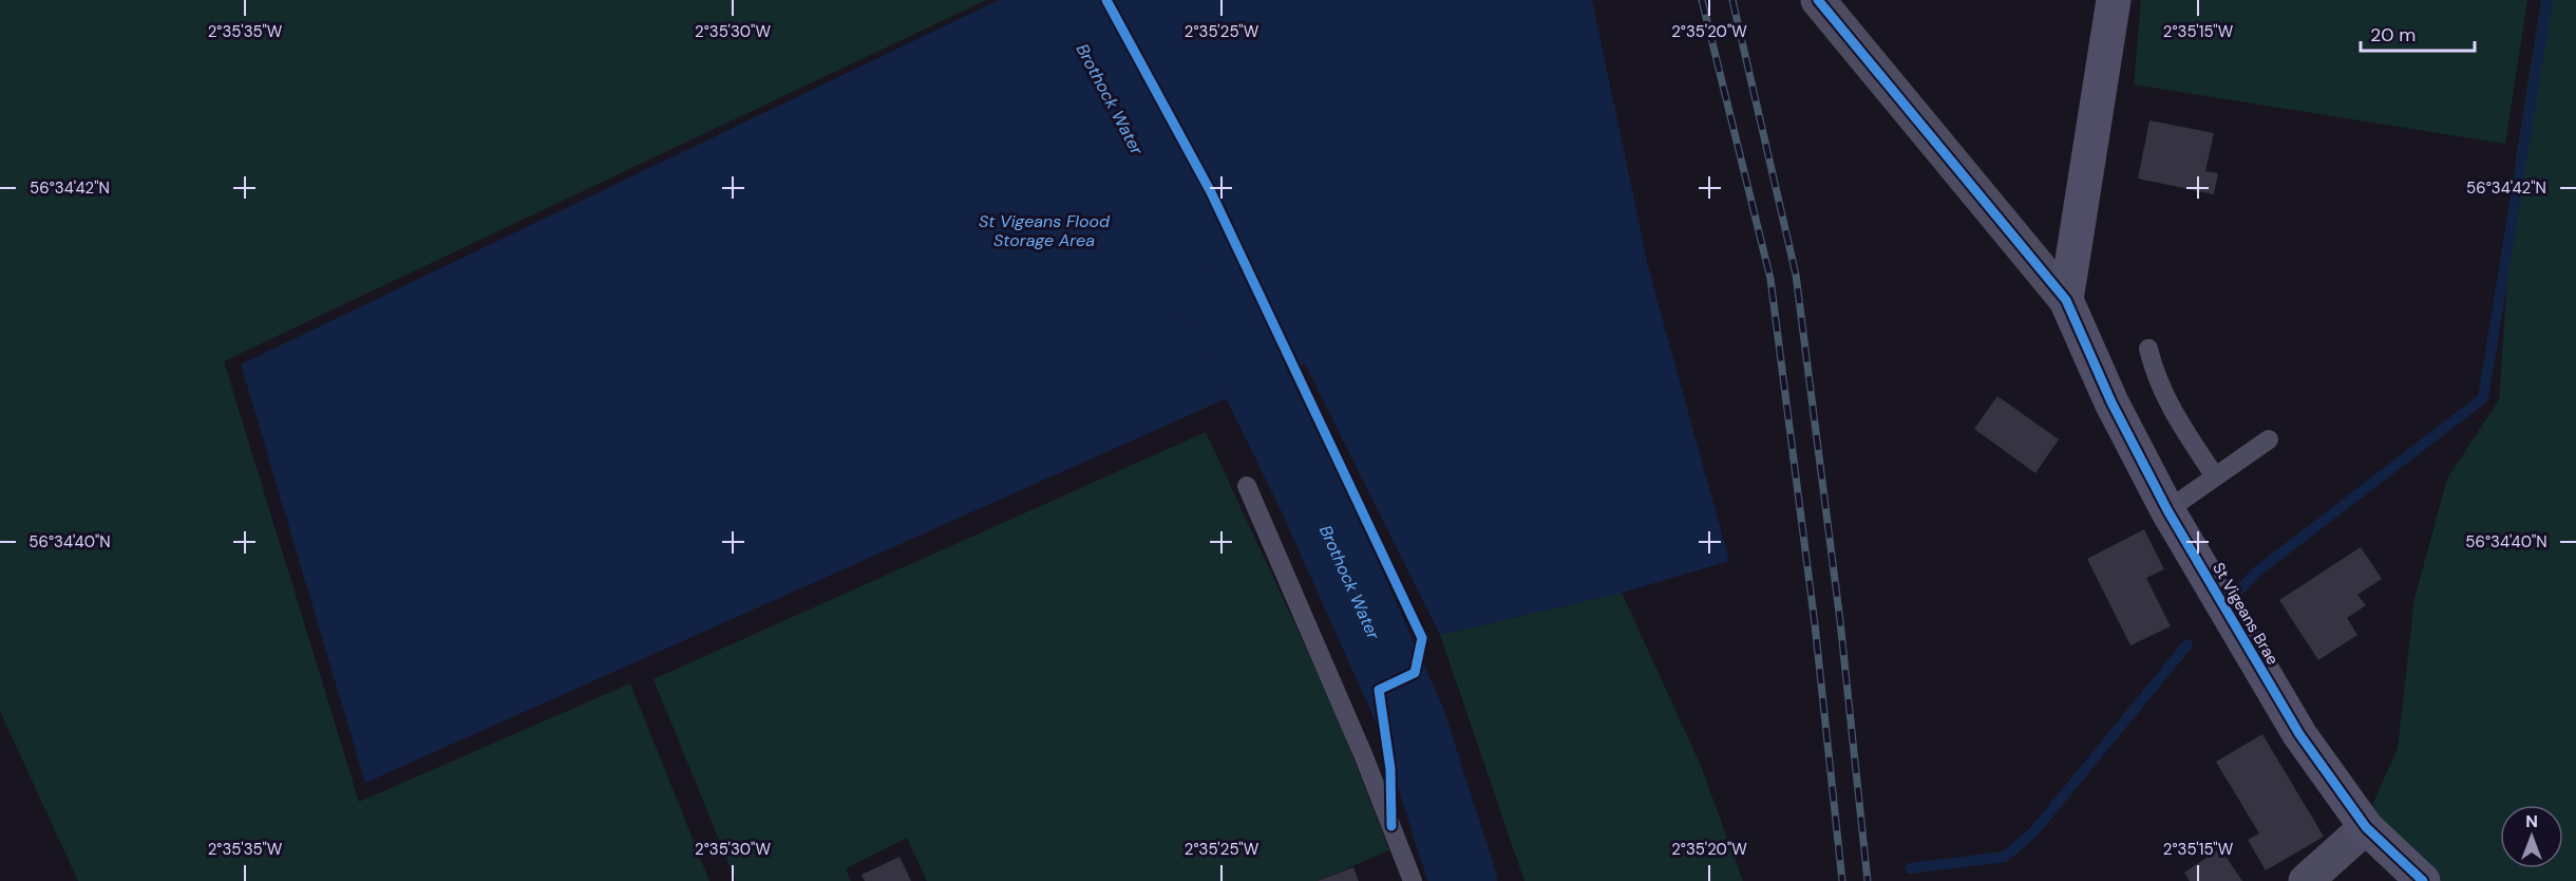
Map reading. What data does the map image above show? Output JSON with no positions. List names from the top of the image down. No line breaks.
{"streets":{"street":["St Vigeans Brae"]},"water":["Brothock Water","St Vigeans Flood Storage Area"],"scale_bar":"20 m","north":"top","coordinates":["2°35'35\"W","2°35'30\"W","2°35'25\"W","2°35'20\"W","2°35'15\"W","56°34'42\"N","56°34'40\"N"]}
